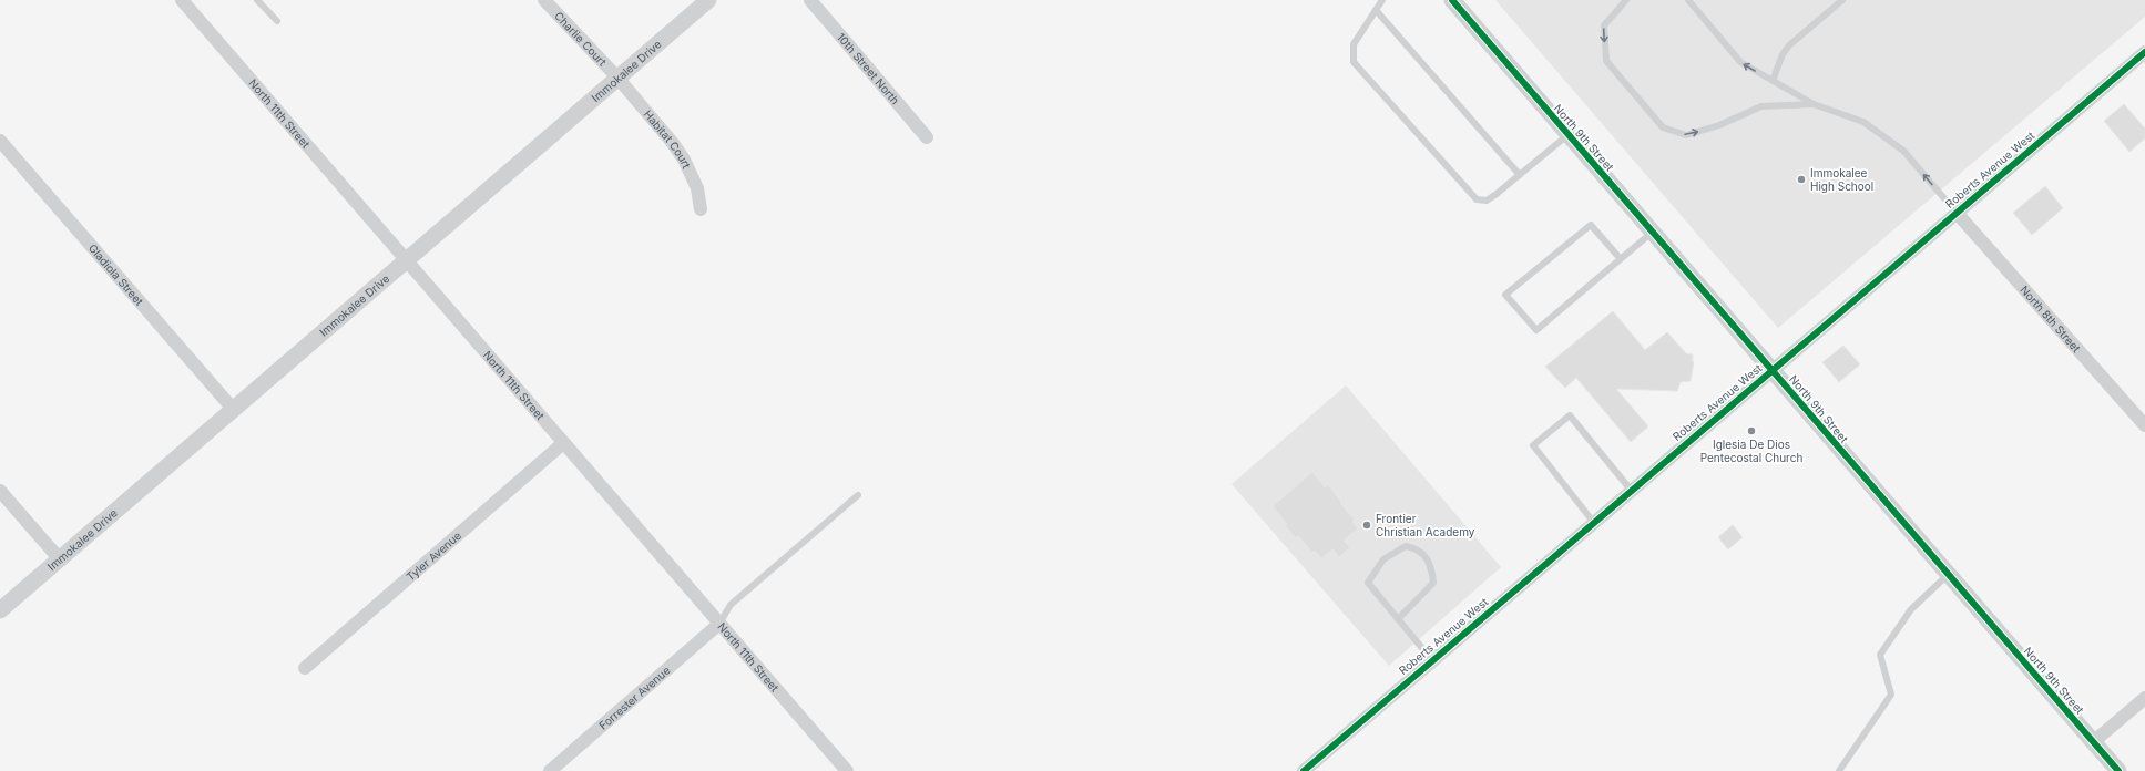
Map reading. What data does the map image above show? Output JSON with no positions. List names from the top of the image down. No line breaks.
{"streets":{"street":["Charlie Court","10th Street North","Immokalee Drive","North 11th Street","North 9th Street","Habitat Court","Roberts Avenue West","Gladiola Street","North 8th Street","Tyler Avenue","Forrester Avenue"]},"crossings":[["Charlie Court","Immokalee Drive"],["Charlie Court","Habitat Court"],["Immokalee Drive","North 11th Street"],["Immokalee Drive","Habitat Court"],["Immokalee Drive","Gladiola Street"],["North 11th Street","Tyler Avenue"],["North 11th Street","Forrester Avenue"],["North 9th Street","Roberts Avenue West"],["Roberts Avenue West","North 8th Street"]],"places":["Immokalee High School","Iglesia De Dios Pentecostal Church","Frontier Christian Academy"]}
